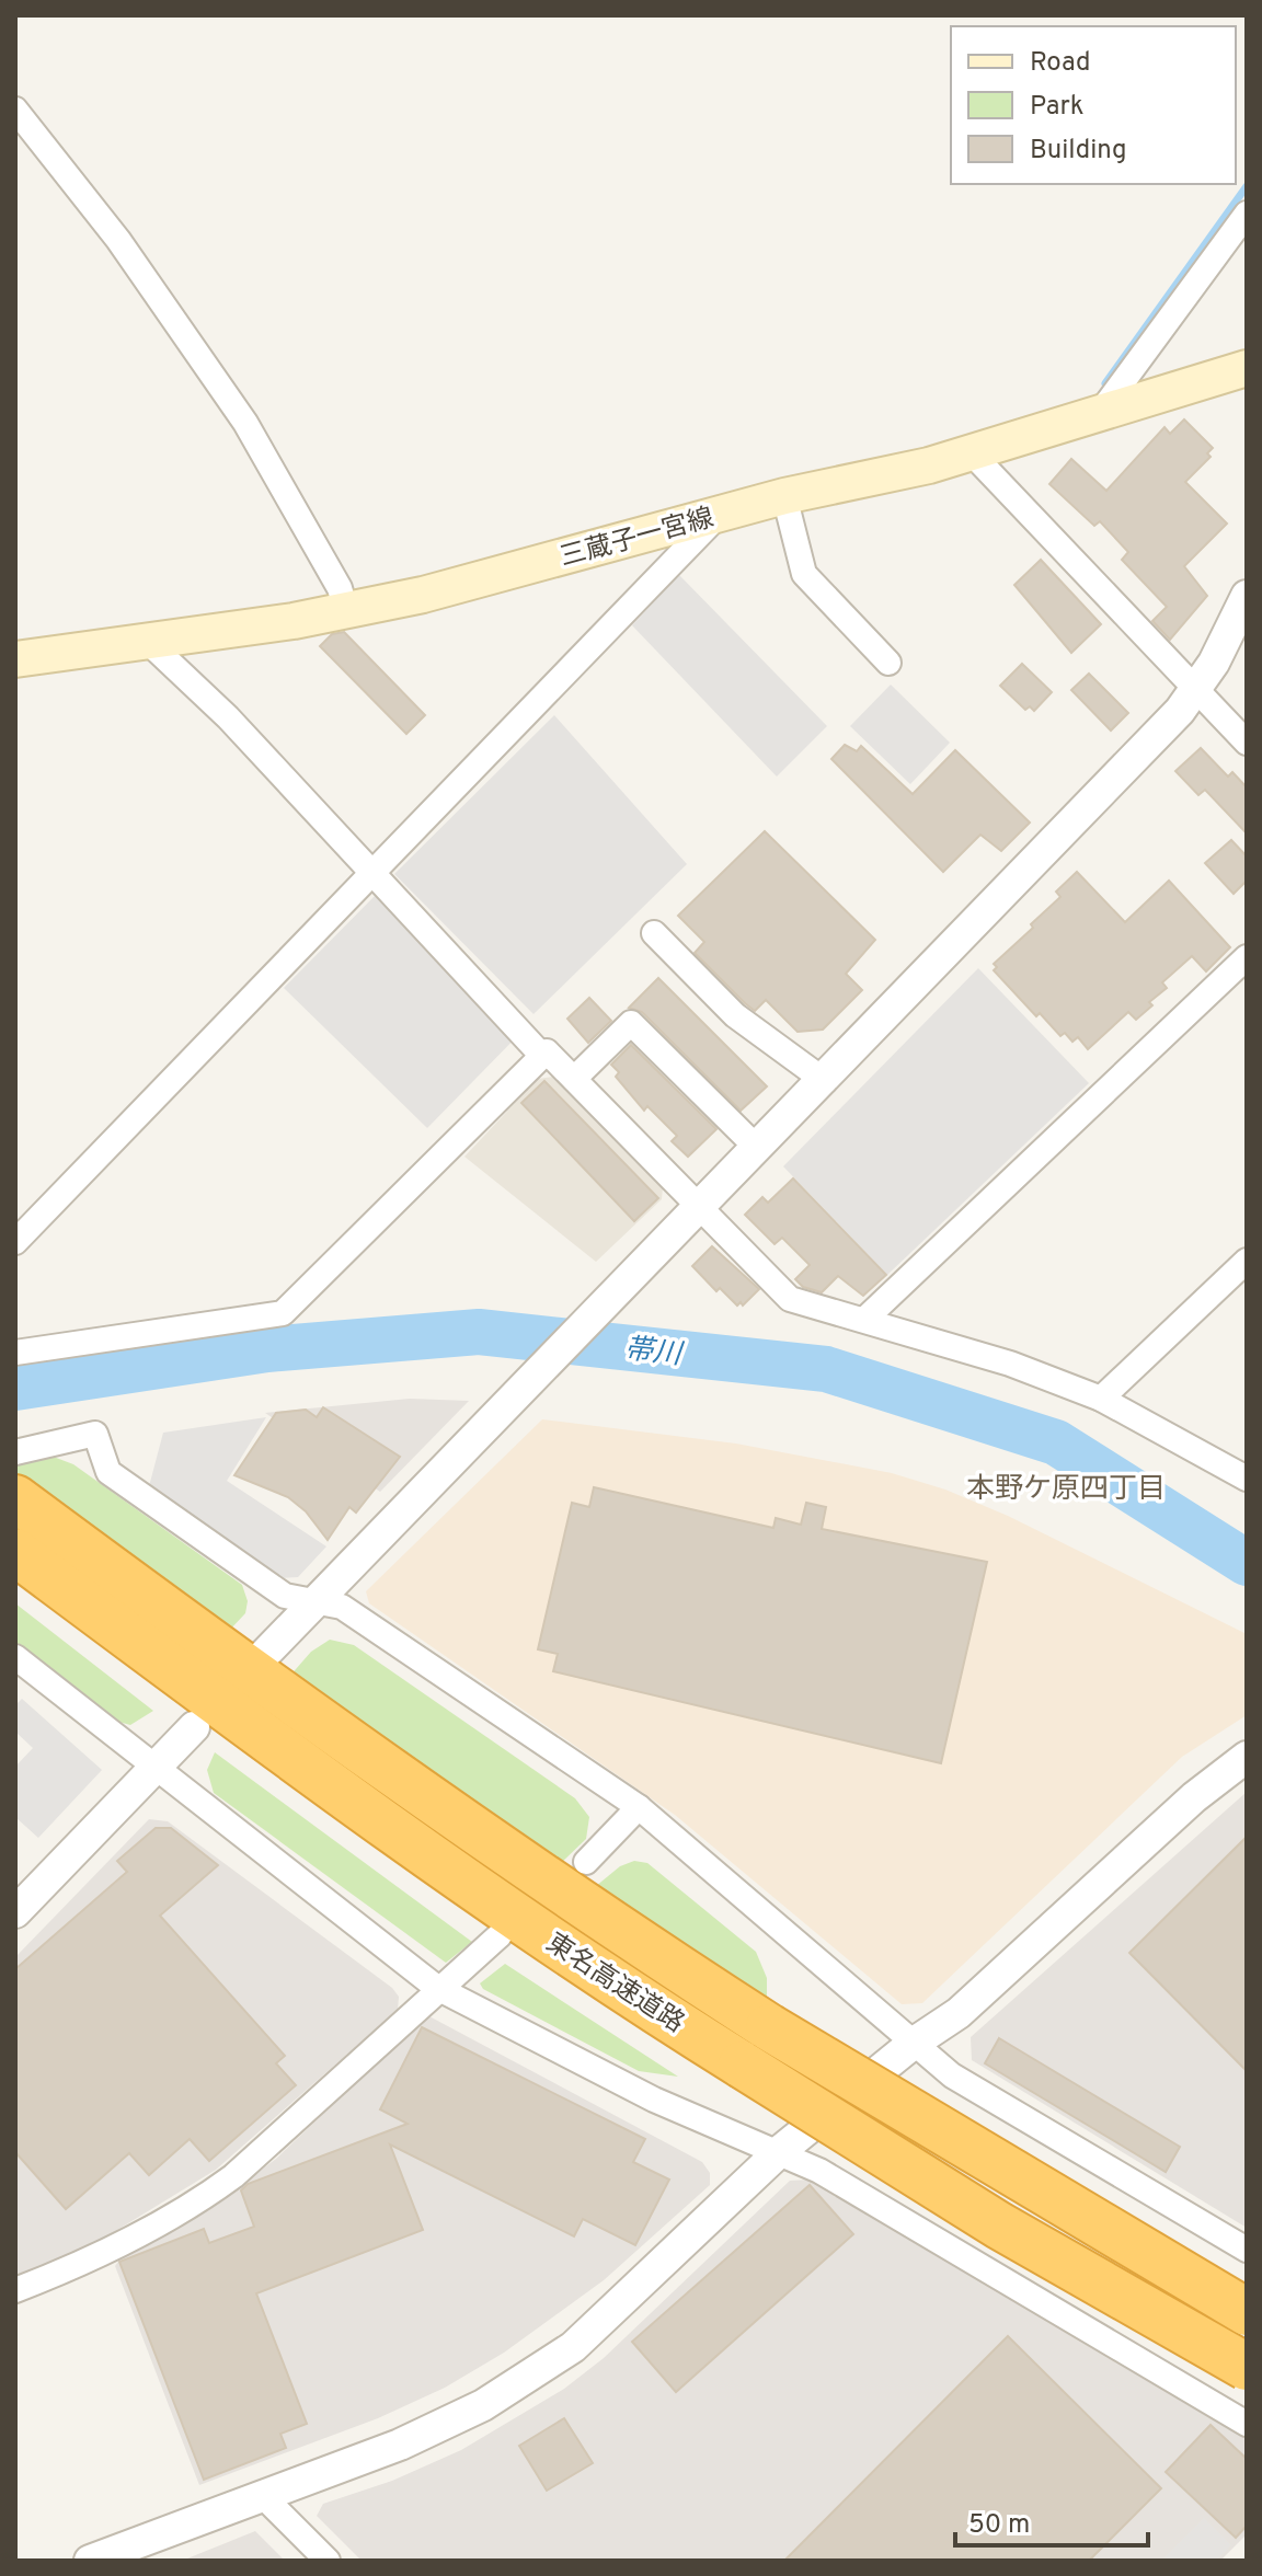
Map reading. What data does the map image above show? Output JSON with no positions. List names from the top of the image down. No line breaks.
{"streets":{"highway":["東名高速道路"],"main road":["三蔵子一宮線"]},"districts":["本野ケ原四丁目"],"water":["帯川"],"legend":["Road","Park","Building"],"scale_bar":"50 m"}
